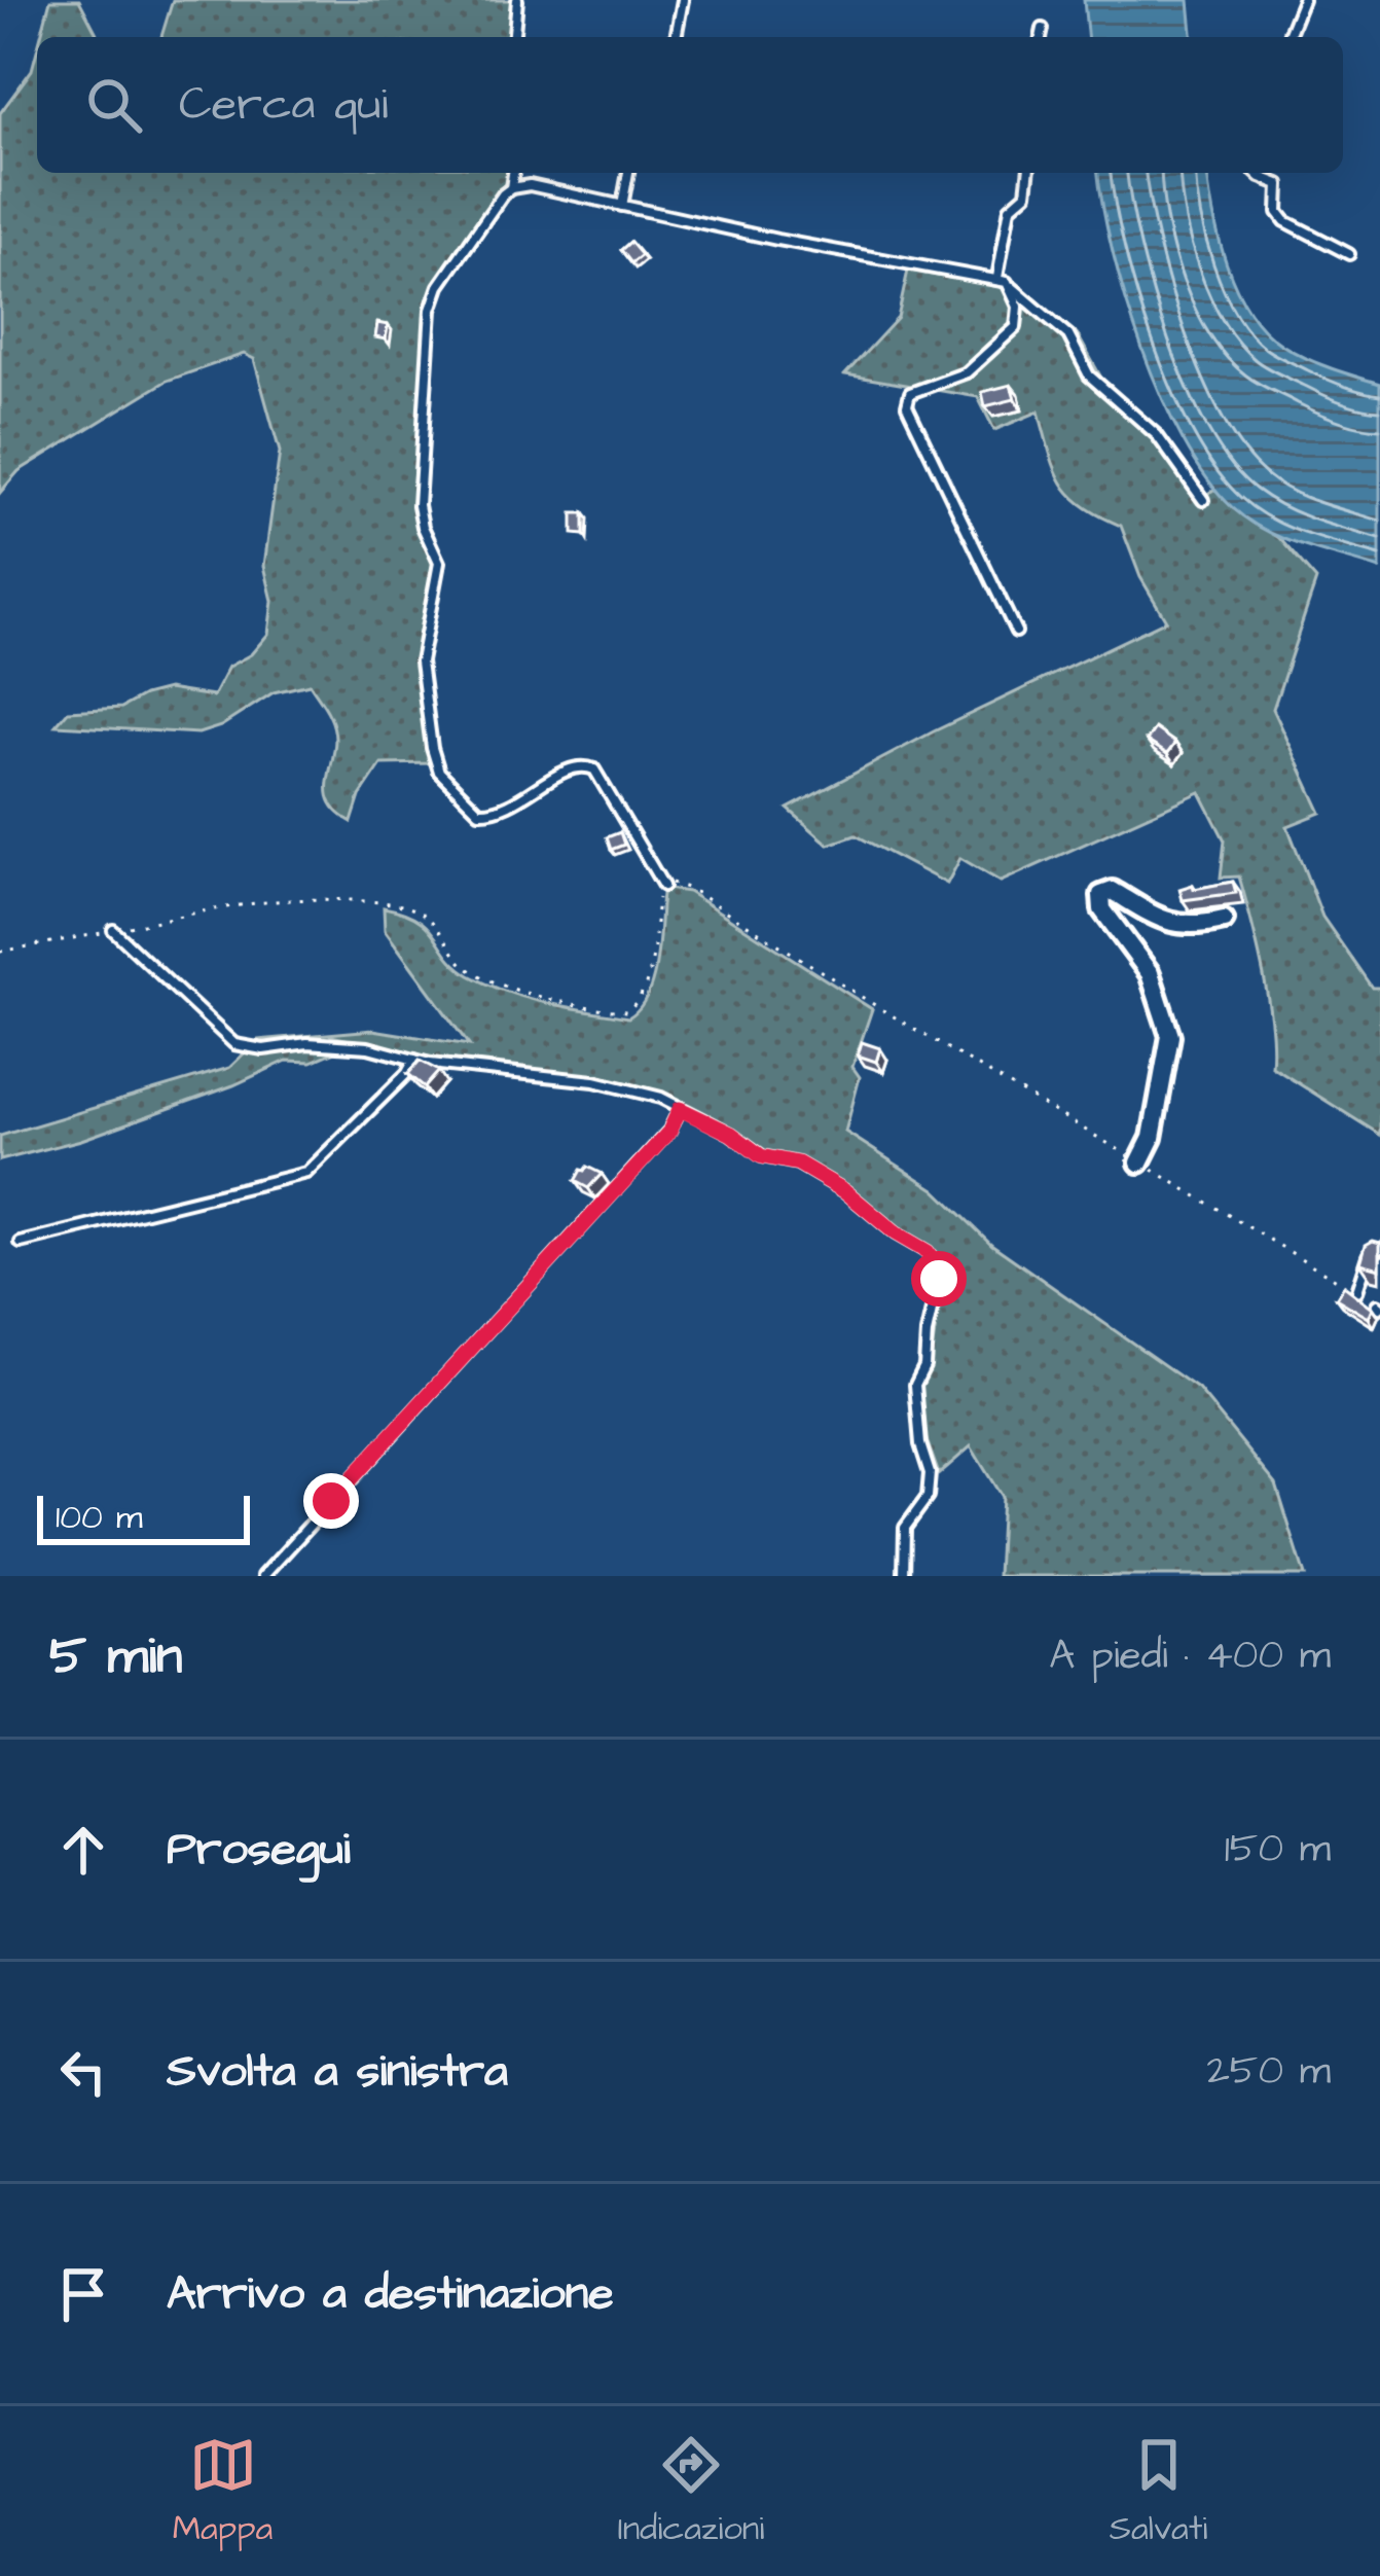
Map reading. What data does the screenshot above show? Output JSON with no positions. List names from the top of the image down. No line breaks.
{"scale_bar":"100 m","page":{"search":"Cerca qui","scale":"100 m","heading":["5 min","A piedi · 400 m"],"list":[["Prosegui","150 m"],["Svolta a sinistra","250 m"],"Arrivo a destinazione"],"nav":["Mappa","Indicazioni","Salvati"]}}
